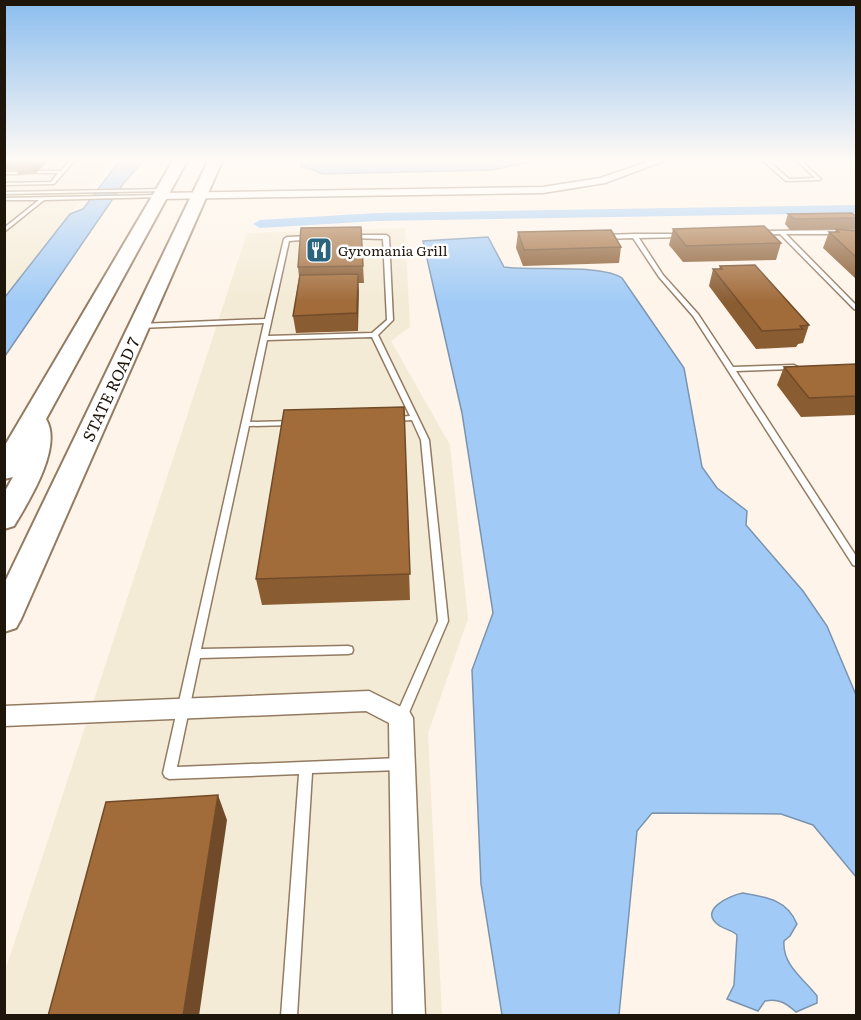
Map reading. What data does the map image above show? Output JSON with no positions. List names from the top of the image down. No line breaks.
{"streets":{"main road":["STATE ROAD 7"]},"places":{"restaurant":["Gyromania Grill"]}}
